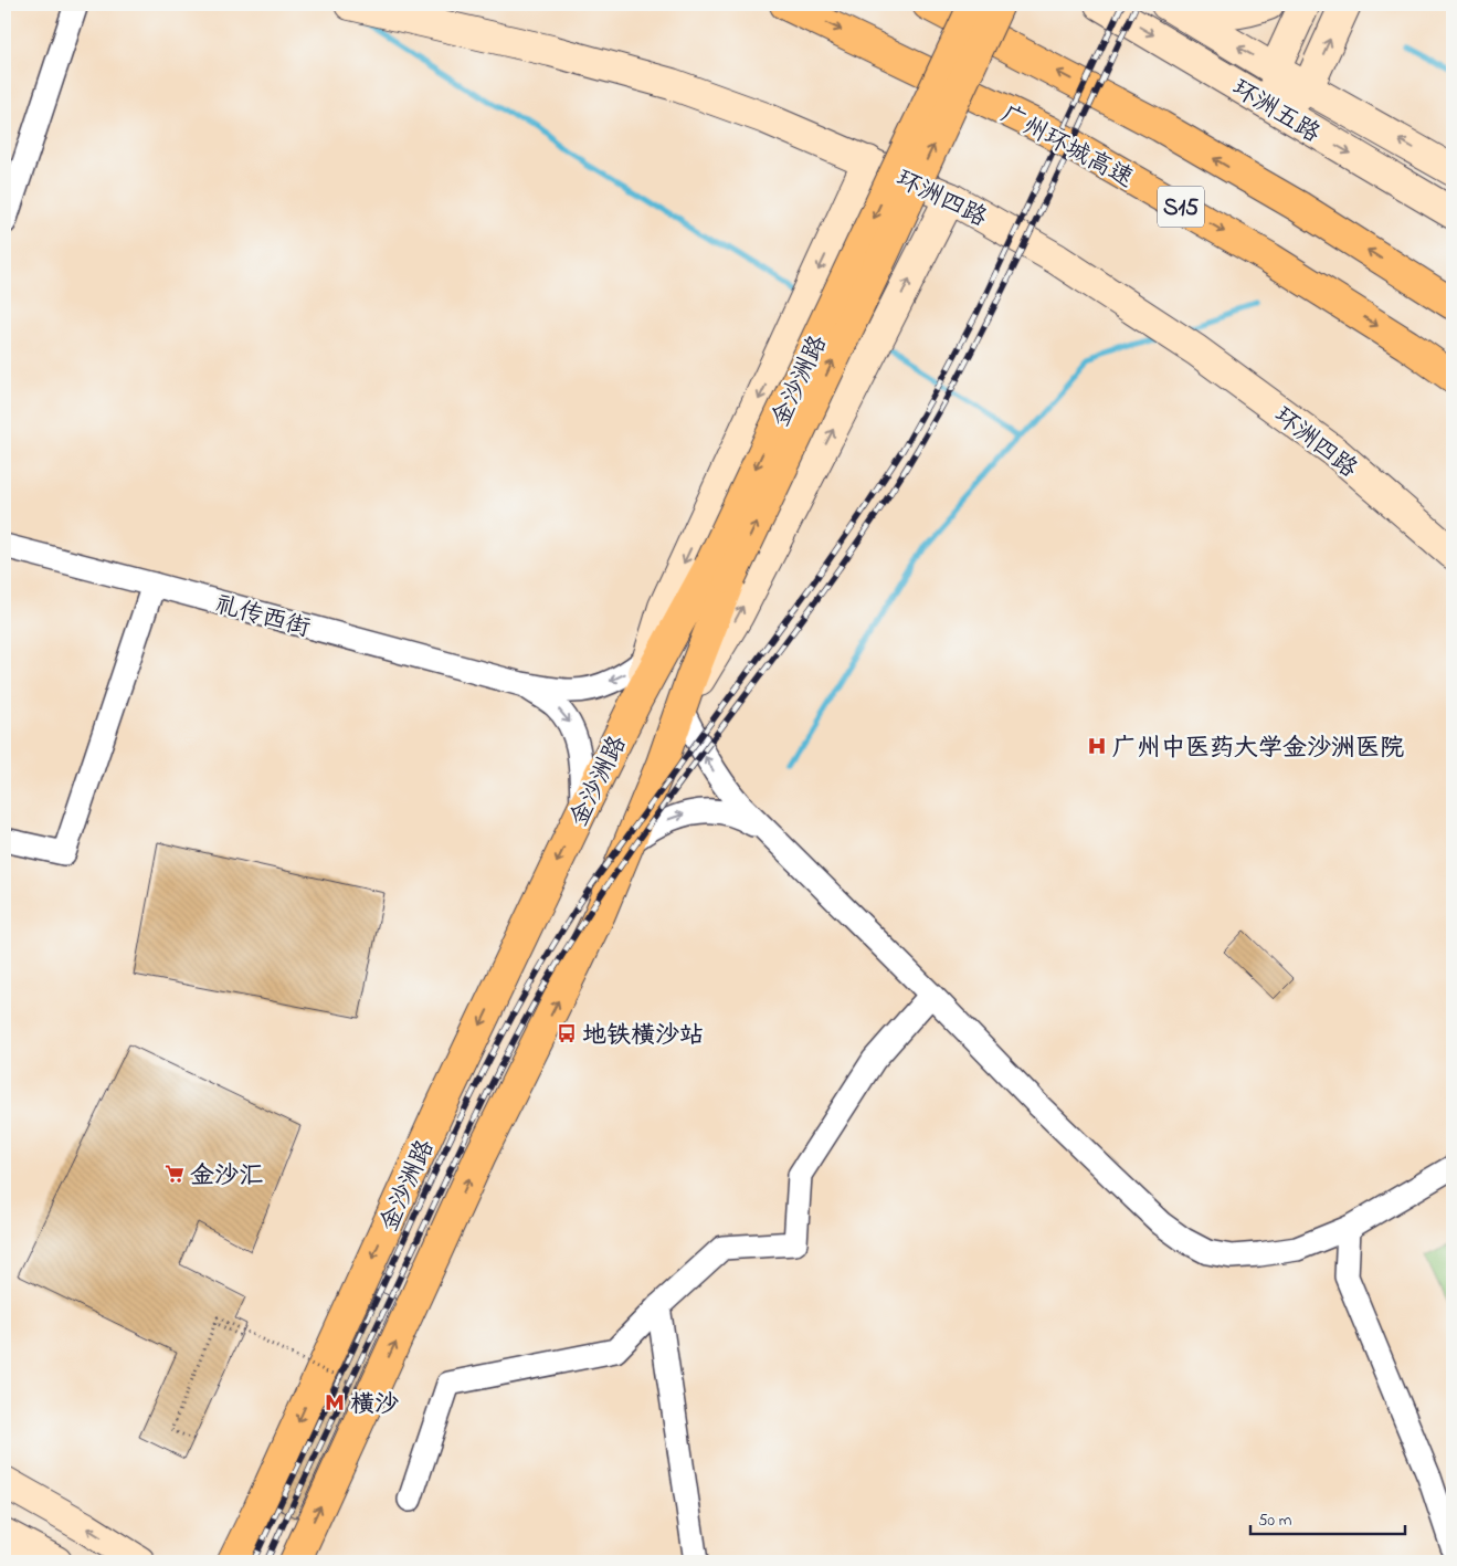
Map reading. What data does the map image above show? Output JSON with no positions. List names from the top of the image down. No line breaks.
{"streets":{"main road":["广州环城高速","S15","金沙洲路"],"street":["环洲五路","环洲四路","礼传西街"]},"places":{"hospital":["广州中医药大学金沙洲医院"],"bus stop":["地铁横沙站"],"supermarket":["金沙汇"],"metro station":["横沙"]},"scale_bar":"50 m"}
